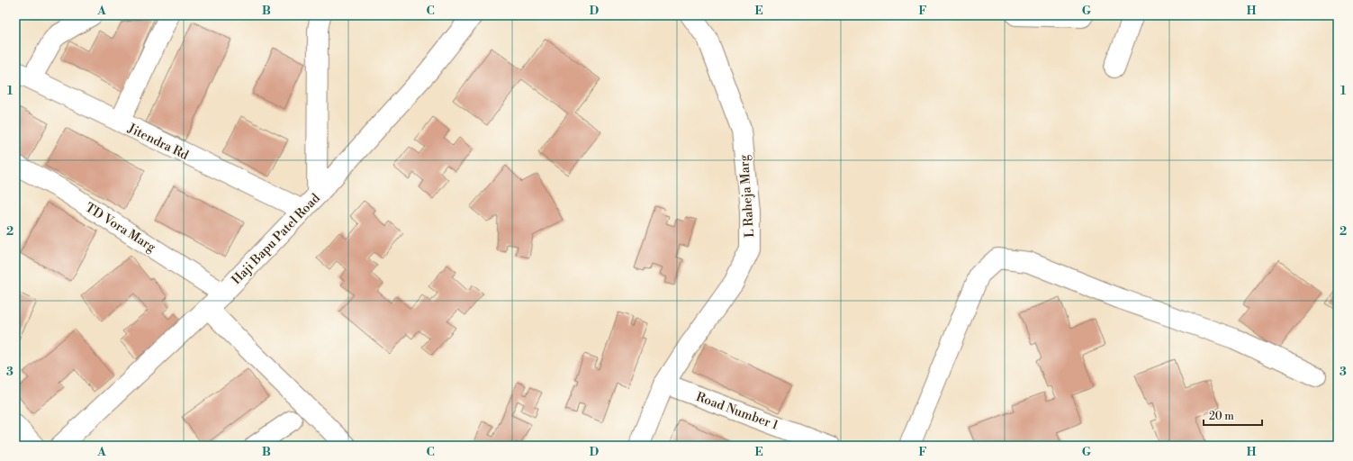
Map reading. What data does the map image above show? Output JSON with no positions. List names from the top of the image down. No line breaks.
{"streets":{"street":["Jitendra Rd","L Raheja Marg","TD Vora Marg","Haji Bapu Patel Road","Road Number 1"]},"crossings":[["Jitendra Rd","Haji Bapu Patel Road"],["L Raheja Marg","Road Number 1"],["TD Vora Marg","Haji Bapu Patel Road"]],"scale_bar":"20 m","grid":{"columns":["A","B","C","D","E","F","G","H"],"rows":["1","2","3"]}}
